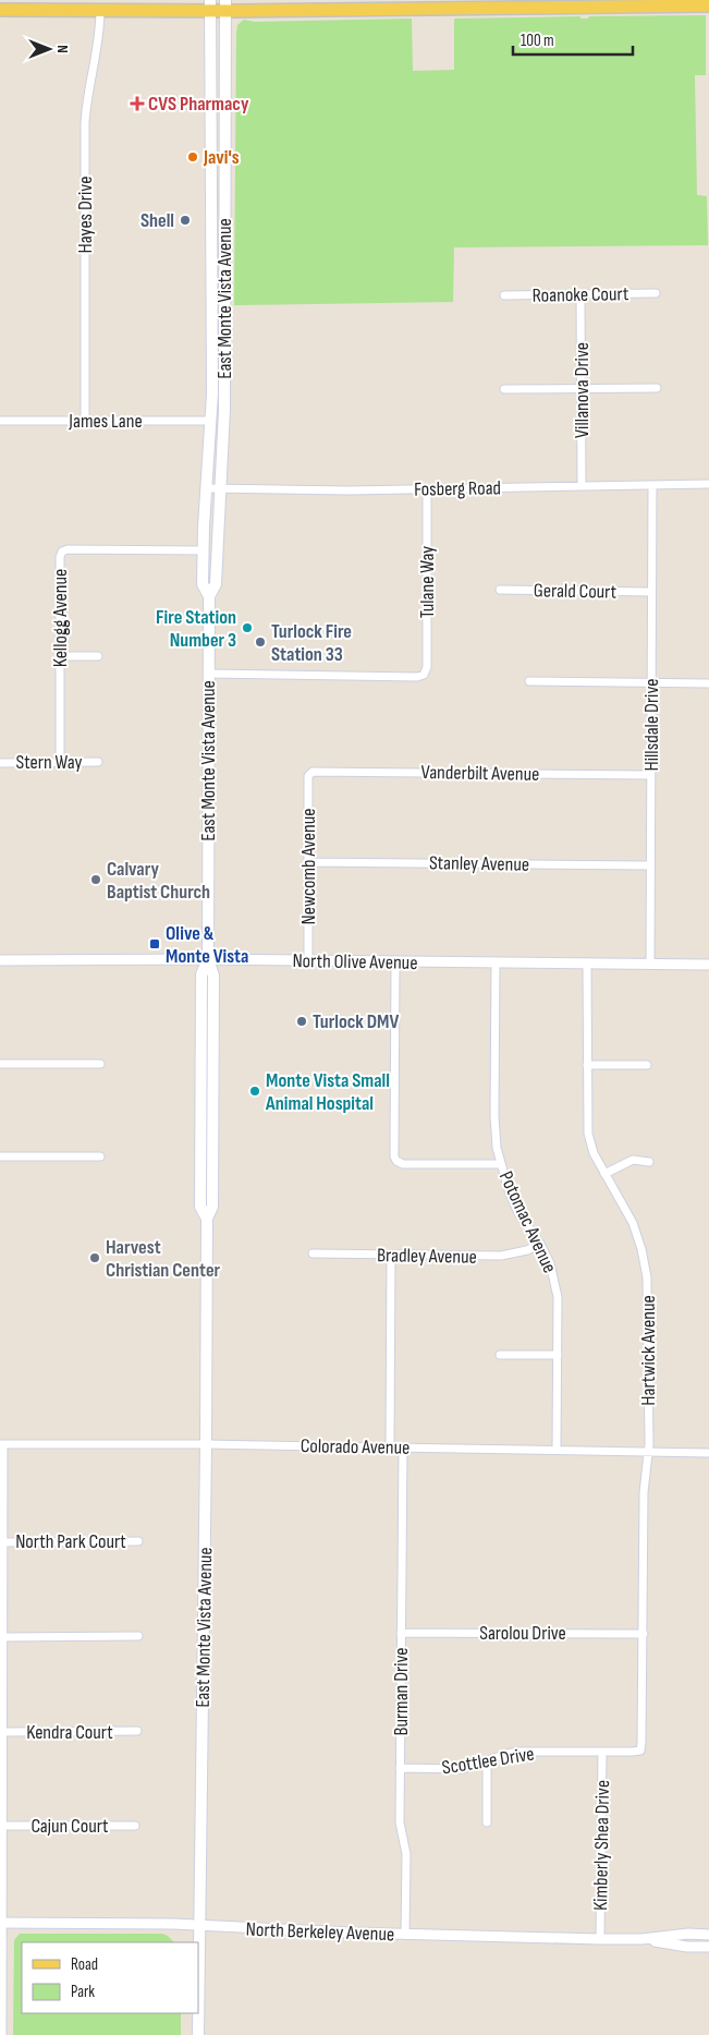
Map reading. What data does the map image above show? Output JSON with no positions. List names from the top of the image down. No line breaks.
{"streets":{"main road":["East Monte Vista Avenue"],"street":["Hayes Drive","Roanoke Court","Villanova Drive","James Lane","Fosberg Road","Tulane Way","Gerald Court","Kellogg Avenue","Hillsdale Drive","Stern Way","Vanderbilt Avenue","Stanley Avenue","Newcomb Avenue","North Olive Avenue","Potomac Avenue","Bradley Avenue","Hartwick Avenue","Colorado Avenue","North Park Court","Sarolou Drive","Burman Drive","Kendra Court","Scottlee Drive","Cajun Court","Kimberly Shea Drive","North Berkeley Avenue"]},"crossings":[["Hayes Drive","James Lane"],["Roanoke Court","Villanova Drive"],["East Monte Vista Avenue","James Lane"],["East Monte Vista Avenue","Fosberg Road"],["East Monte Vista Avenue","Tulane Way"],["East Monte Vista Avenue","Kellogg Avenue"],["East Monte Vista Avenue","North Olive Avenue"],["East Monte Vista Avenue","Colorado Avenue"],["East Monte Vista Avenue","North Berkeley Avenue"],["Villanova Drive","Fosberg Road"],["Fosberg Road","Tulane Way"],["Fosberg Road","Hillsdale Drive"],["Gerald Court","Hillsdale Drive"],["Kellogg Avenue","Stern Way"],["Hillsdale Drive","Vanderbilt Avenue"],["Hillsdale Drive","Stanley Avenue"],["Hillsdale Drive","North Olive Avenue"],["Vanderbilt Avenue","Newcomb Avenue"],["Stanley Avenue","Newcomb Avenue"],["Newcomb Avenue","North Olive Avenue"],["North Olive Avenue","Potomac Avenue"],["North Olive Avenue","Hartwick Avenue"],["Potomac Avenue","Bradley Avenue"],["Potomac Avenue","Colorado Avenue"],["Hartwick Avenue","Colorado Avenue"],["Hartwick Avenue","Sarolou Drive"],["Hartwick Avenue","Scottlee Drive"],["Colorado Avenue","Burman Drive"],["Sarolou Drive","Burman Drive"],["Burman Drive","Scottlee Drive"],["Burman Drive","North Berkeley Avenue"],["Scottlee Drive","Kimberly Shea Drive"],["Kimberly Shea Drive","North Berkeley Avenue"]],"places":{"health":["CVS Pharmacy"],"other":["Javi's","Shell","Fire Station Number 3","Turlock Fire Station 33","Calvary Baptist Church","Turlock DMV","Monte Vista Small Animal Hospital","Harvest Christian Center"],"transit":["Olive & Monte Vista"]},"legend":["Road","Park"],"scale_bar":"100 m","north":"right"}
